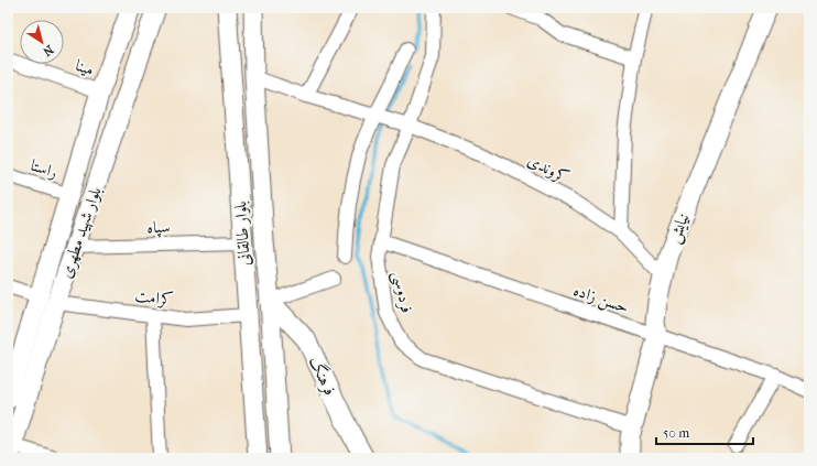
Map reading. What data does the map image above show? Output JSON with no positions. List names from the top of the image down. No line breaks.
{"streets":{"main road":["نیایش","بلوار شهید مطهری","بلوار طالقانی","فرهنگ"],"street":["مینا","راستا","کروندی","سپاه","فردوسی","کرامت","حسن زاده"]},"crossings":[["مینا","بلوار شهید مطهری"],["راستا","بلوار شهید مطهری"],["کروندی","نیایش"],["کروندی","بلوار طالقانی"],["کروندی","فردوسی"],["سپاه","بلوار شهید مطهری"],["سپاه","بلوار طالقانی"],["نیایش","فردوسی"],["نیایش","حسن زاده"],["بلوار شهید مطهری","کرامت"],["بلوار طالقانی","کرامت"],["بلوار طالقانی","فرهنگ"],["فردوسی","حسن زاده"]],"scale_bar":"50 m","north":"bottom right"}
